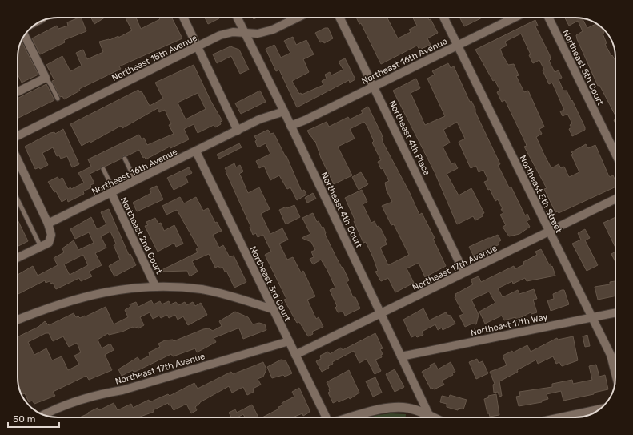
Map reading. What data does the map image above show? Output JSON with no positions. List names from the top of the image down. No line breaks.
{"streets":{"street":["Northeast 15th Avenue","Northeast 16th Avenue","Northeast 5th Court","Northeast 4th Place","Northeast 5th Street","Northeast 4th Court","Northeast 2nd Court","Northeast 17th Avenue","Northeast 3rd Court","Northeast 17th Way"]},"crossings":[["Northeast 15th Avenue","Northeast 4th Court"],["Northeast 16th Avenue","Northeast 4th Place"],["Northeast 16th Avenue","Northeast 5th Street"],["Northeast 16th Avenue","Northeast 4th Court"],["Northeast 16th Avenue","Northeast 2nd Court"],["Northeast 16th Avenue","Northeast 3rd Court"],["Northeast 4th Place","Northeast 17th Avenue"],["Northeast 5th Street","Northeast 17th Avenue"],["Northeast 5th Street","Northeast 17th Way"],["Northeast 4th Court","Northeast 17th Avenue"],["Northeast 4th Court","Northeast 17th Way"],["Northeast 17th Avenue","Northeast 3rd Court"]],"scale_bar":"50 m"}
